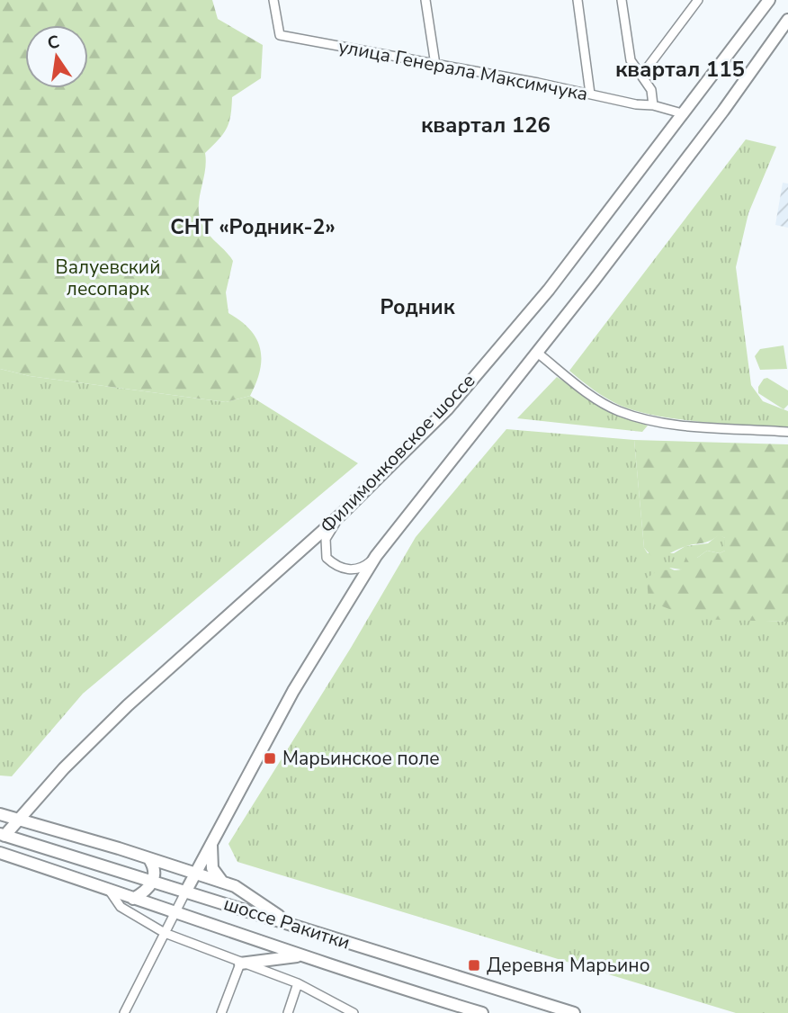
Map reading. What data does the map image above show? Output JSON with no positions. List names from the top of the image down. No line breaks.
{"streets":{"main road":["Филимонковское шоссе","шоссе Ракитки"],"street":["улица Генерала Максимчука"]},"crossings":[["улица Генерала Максимчука","Филимонковское шоссе"],["Филимонковское шоссе","шоссе Ракитки"]],"districts":["квартал 115","квартал 126","СНТ «Родник-2»","Родник"],"parks":["Валуевский лесопарк"],"places":{"transit":["Марьинское поле","Деревня Марьино"]},"north":"top"}
